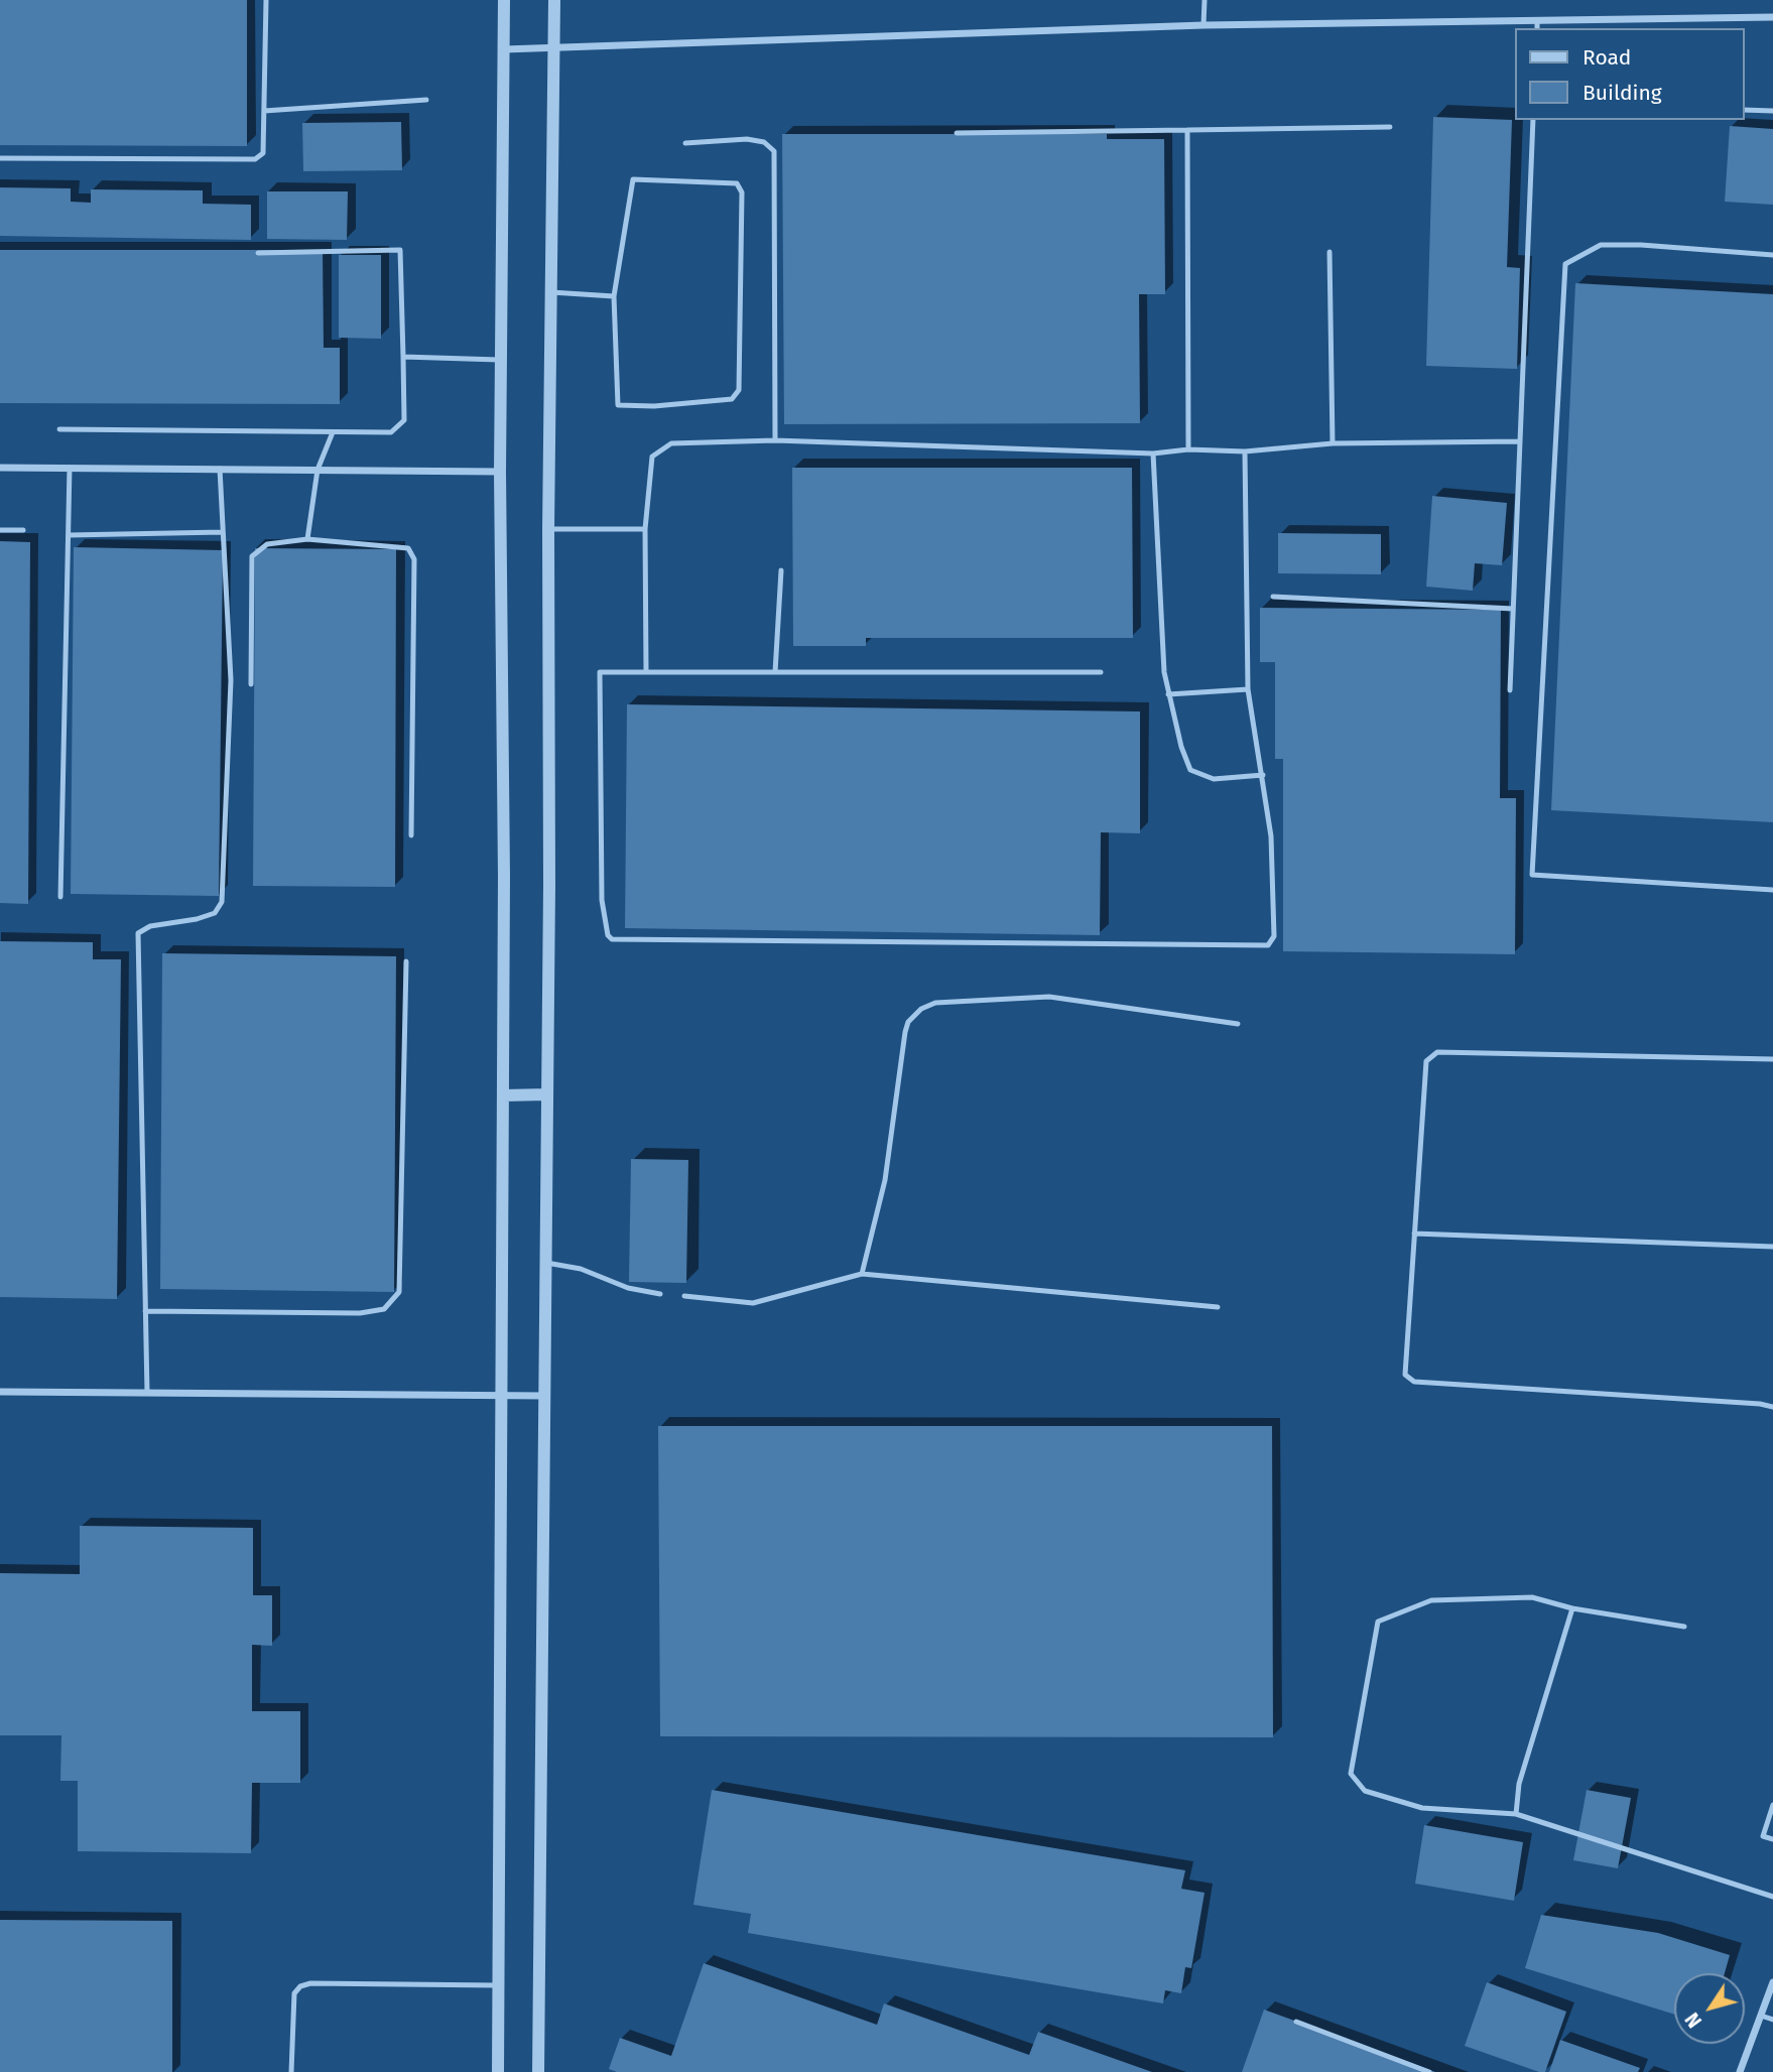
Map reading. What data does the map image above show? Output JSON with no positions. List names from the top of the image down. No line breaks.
{"legend":["Road","Building"],"north":"bottom left"}
